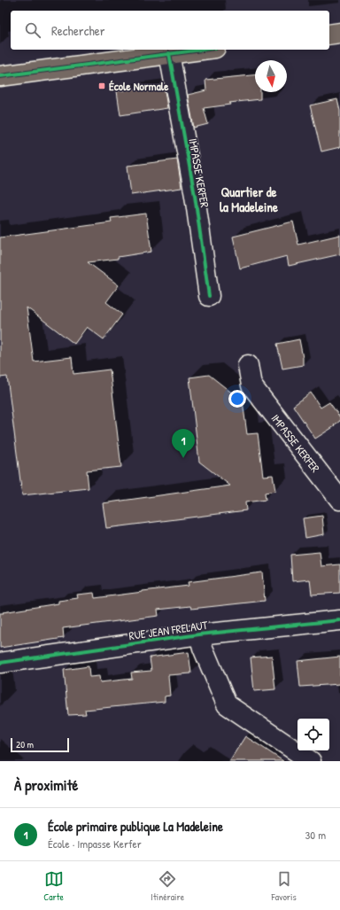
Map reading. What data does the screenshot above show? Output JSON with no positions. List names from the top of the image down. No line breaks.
{"streets":{"street":["IMPASSE KERFER","RUE JEAN FRELAUT"]},"districts":["Quartier de la Madeleine"],"places":{"transit":["École Normale"]},"scale_bar":"20 m","north":"bottom","page":{"search":"Rechercher","pins":"1","scale":"20 m","heading":"À proximité","list":[{"mark":"1","name":"École primaire publique La Madeleine","note":"École · Impasse Kerfer","value":"30 m"}],"nav":["Carte","Itinéraire","Favoris"]}}
